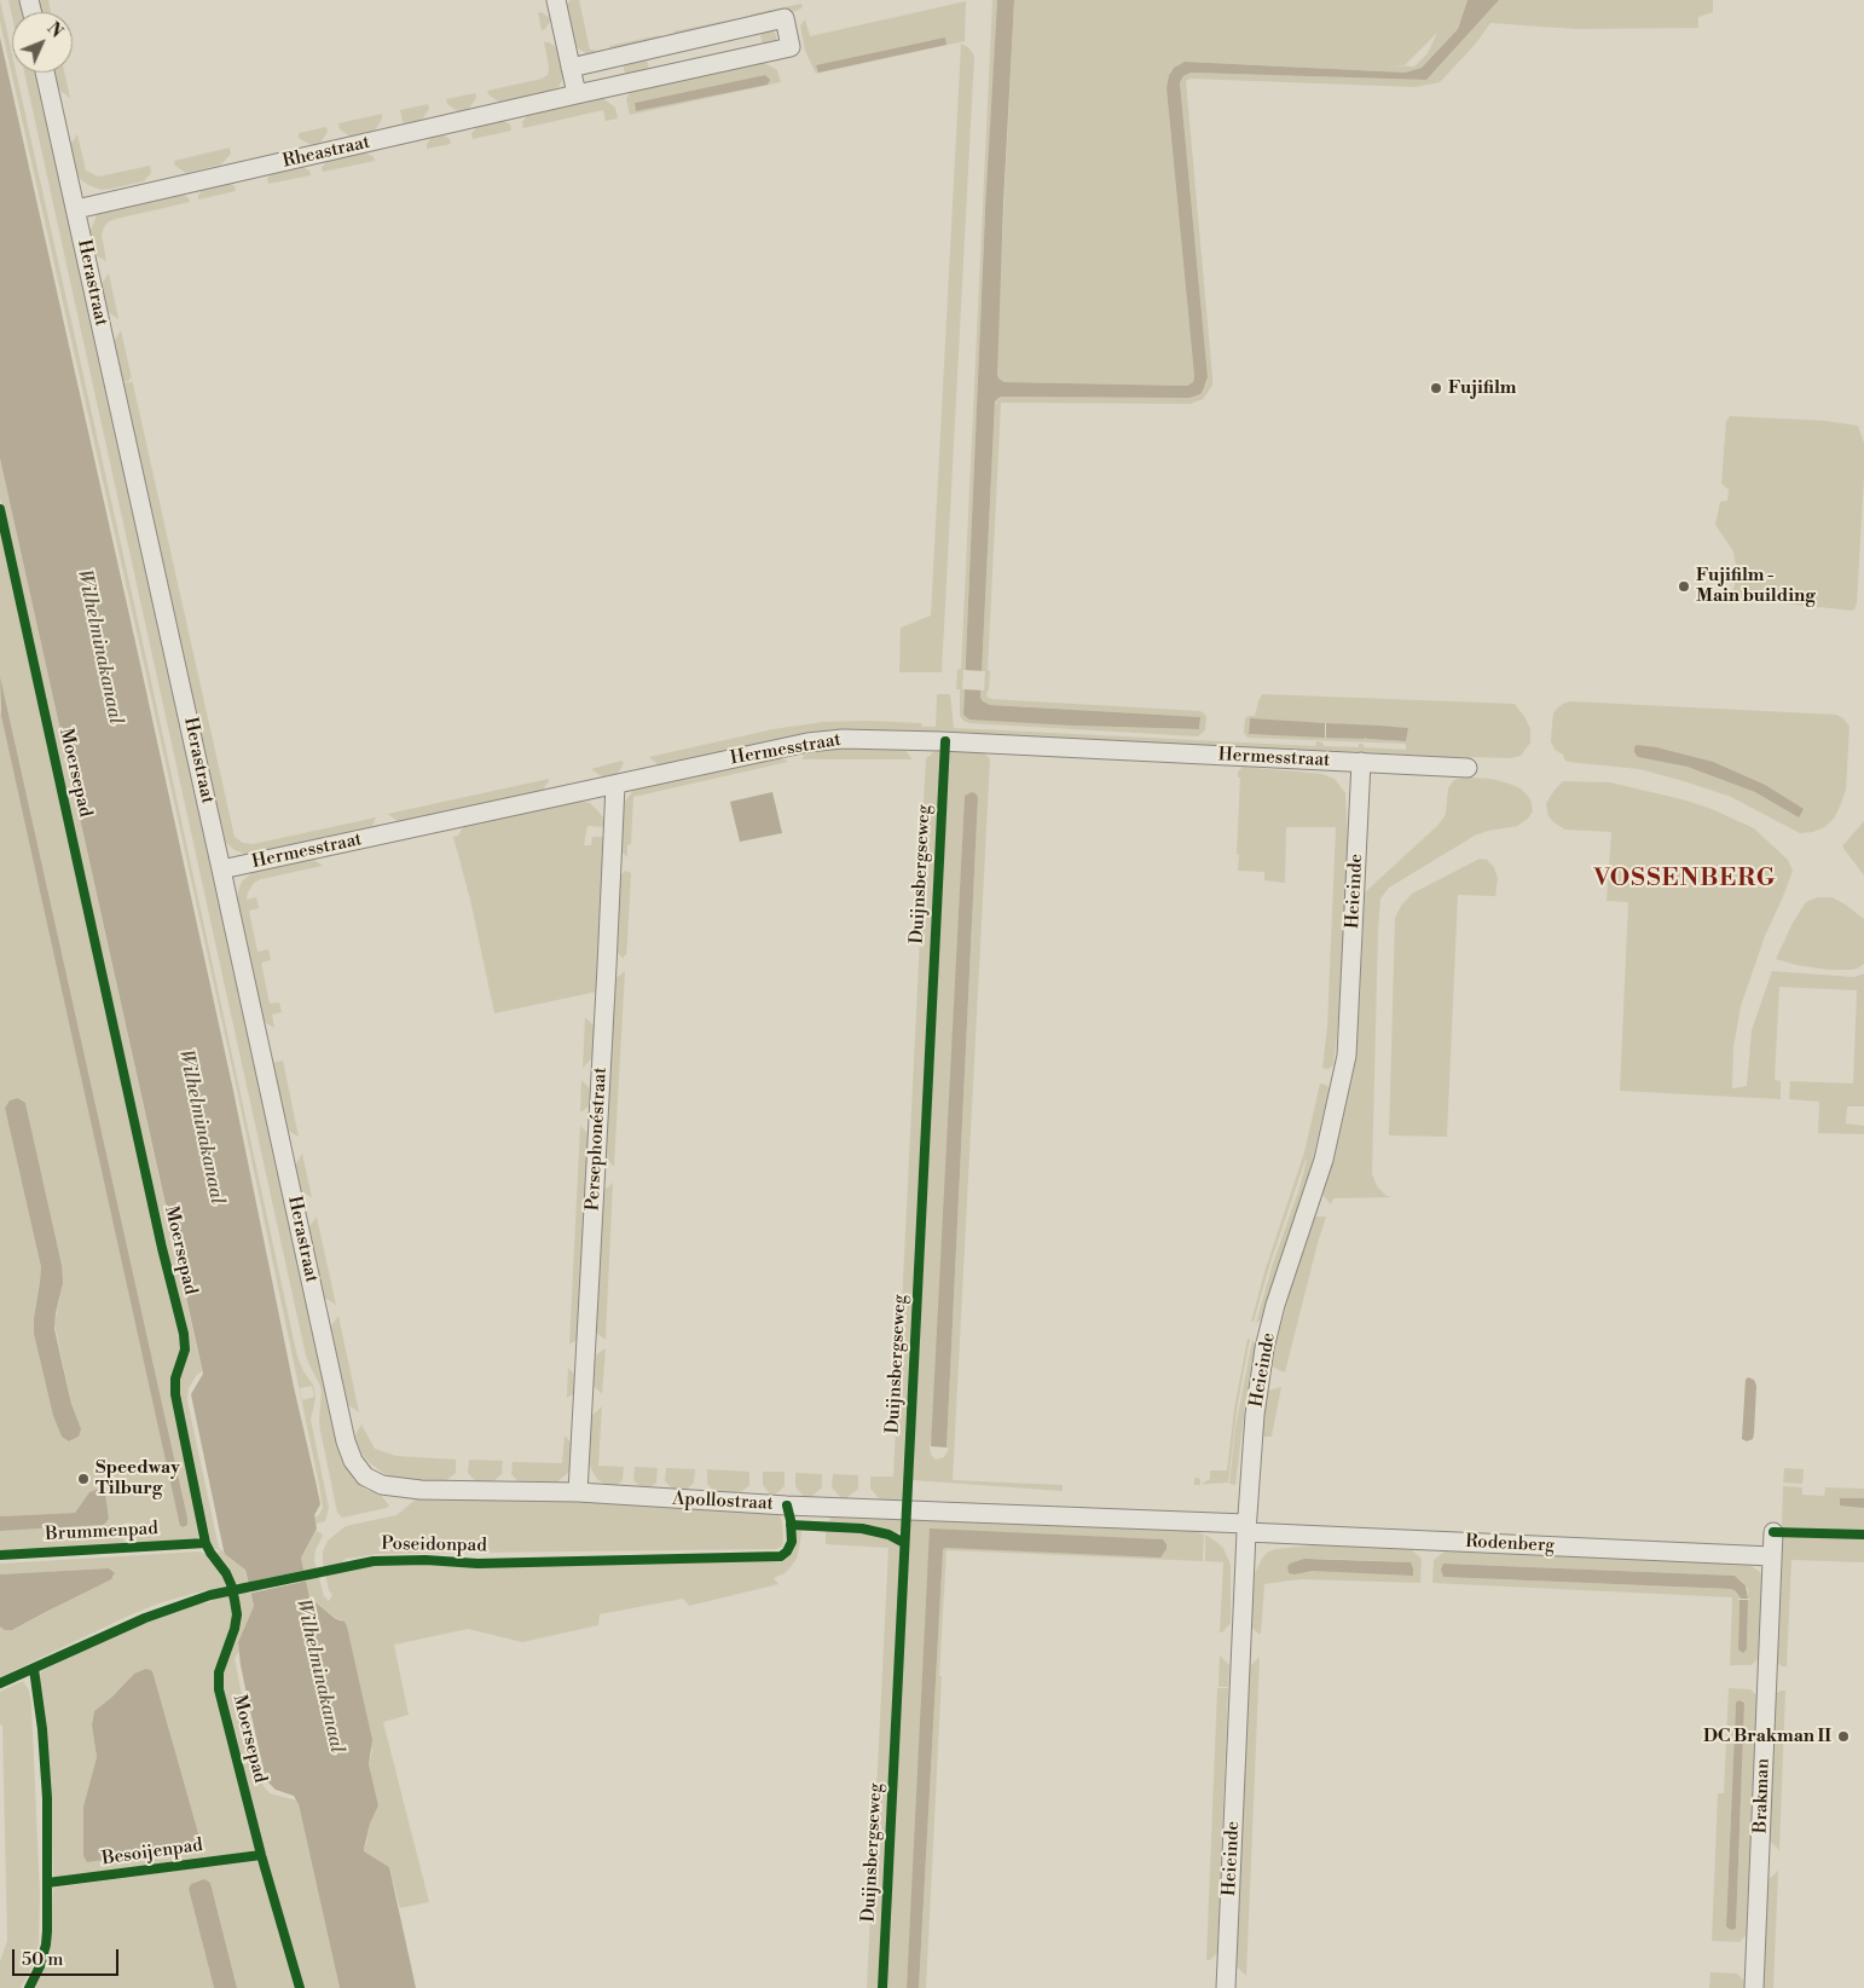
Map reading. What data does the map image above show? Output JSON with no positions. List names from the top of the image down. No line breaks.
{"streets":{"street":["Rheastraat","Herastraat","Hermesstraat","Heieinde","Persephonéstraat","Apollostraat","Rodenberg","Brakman"],"cycle path":["Moersepad","Duijnsbergseweg","Brummenpad","Poseidonpad","Besoijenpad"]},"crossings":[["Rheastraat","Herastraat"],["Herastraat","Hermesstraat"],["Herastraat","Apollostraat"],["Hermesstraat","Heieinde"],["Hermesstraat","Persephonéstraat"],["Heieinde","Apollostraat"],["Heieinde","Rodenberg"],["Persephonéstraat","Apollostraat"],["Apollostraat","Rodenberg"],["Rodenberg","Brakman"]],"districts":["VOSSENBERG"],"water":["Wilhelminakanaal"],"places":["Fujifilm","Fujifilm - Main building","Speedway Tilburg","DC Brakman II"],"scale_bar":"50 m","north":"top right"}
